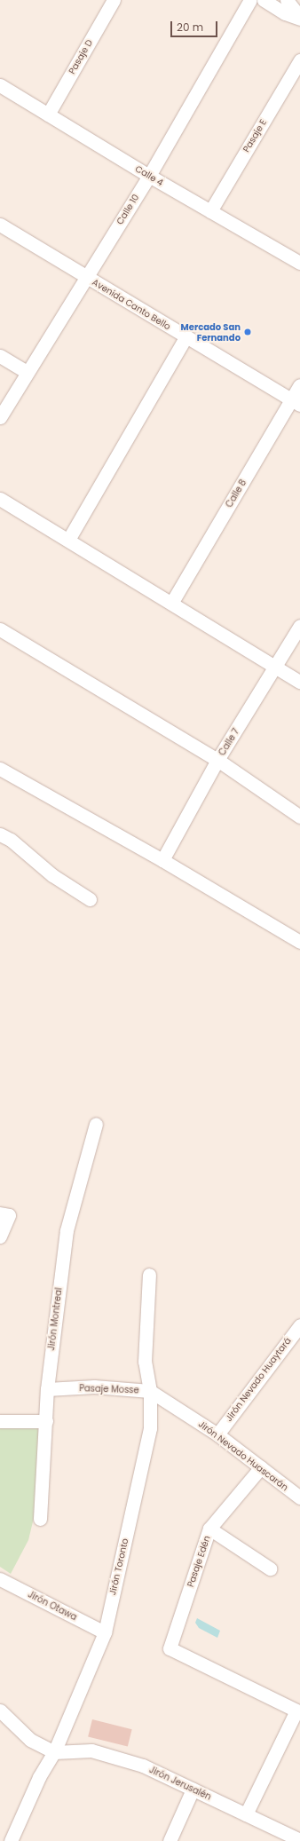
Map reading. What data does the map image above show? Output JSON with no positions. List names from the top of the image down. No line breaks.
{"streets":{"street":["Pasaje D","Pasaje E","Calle 4","Calle 10","Avenida Canto Bello","Calle 8","Calle 7","Jirón Montreal","Jirón Nevado Huaytará","Pasaje Mosse","Jirón Nevado Huascarán","Pasaje Edén","Jirón Toronto","Jirón Otawa","Jirón Jerusalén"]},"crossings":[["Pasaje D","Calle 4"],["Pasaje E","Calle 4"],["Calle 4","Calle 10"],["Calle 10","Avenida Canto Bello"],["Avenida Canto Bello","Calle 8"],["Jirón Montreal","Pasaje Mosse"],["Jirón Nevado Huaytará","Jirón Nevado Huascarán"],["Pasaje Mosse","Jirón Nevado Huascarán"],["Pasaje Mosse","Jirón Toronto"],["Jirón Nevado Huascarán","Pasaje Edén"],["Jirón Nevado Huascarán","Jirón Toronto"],["Pasaje Edén","Jirón Jerusalén"],["Jirón Toronto","Jirón Otawa"],["Jirón Toronto","Jirón Jerusalén"]],"places":["Mercado San Fernando"],"scale_bar":"20 m"}
